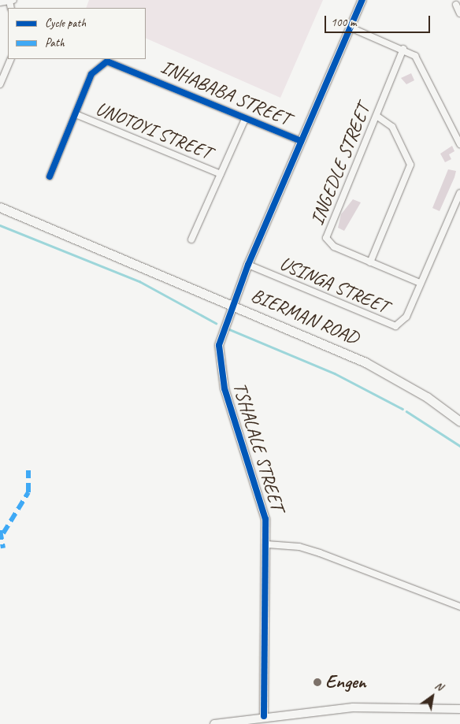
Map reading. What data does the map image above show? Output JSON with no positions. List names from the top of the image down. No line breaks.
{"streets":{"main road":["BIERMAN ROAD"],"street":["INHABABA STREET","UNOTOYI STREET","INGEDLE STREET","USINGA STREET","TSHALALE STREET"]},"crossings":[["INHABABA STREET","UNOTOYI STREET"],["INHABABA STREET","TSHALALE STREET"],["INGEDLE STREET","USINGA STREET"],["USINGA STREET","TSHALALE STREET"],["BIERMAN ROAD","TSHALALE STREET"]],"places":["Engen"],"legend":["Cycle path","Path"],"scale_bar":"100 m","north":"top right"}
